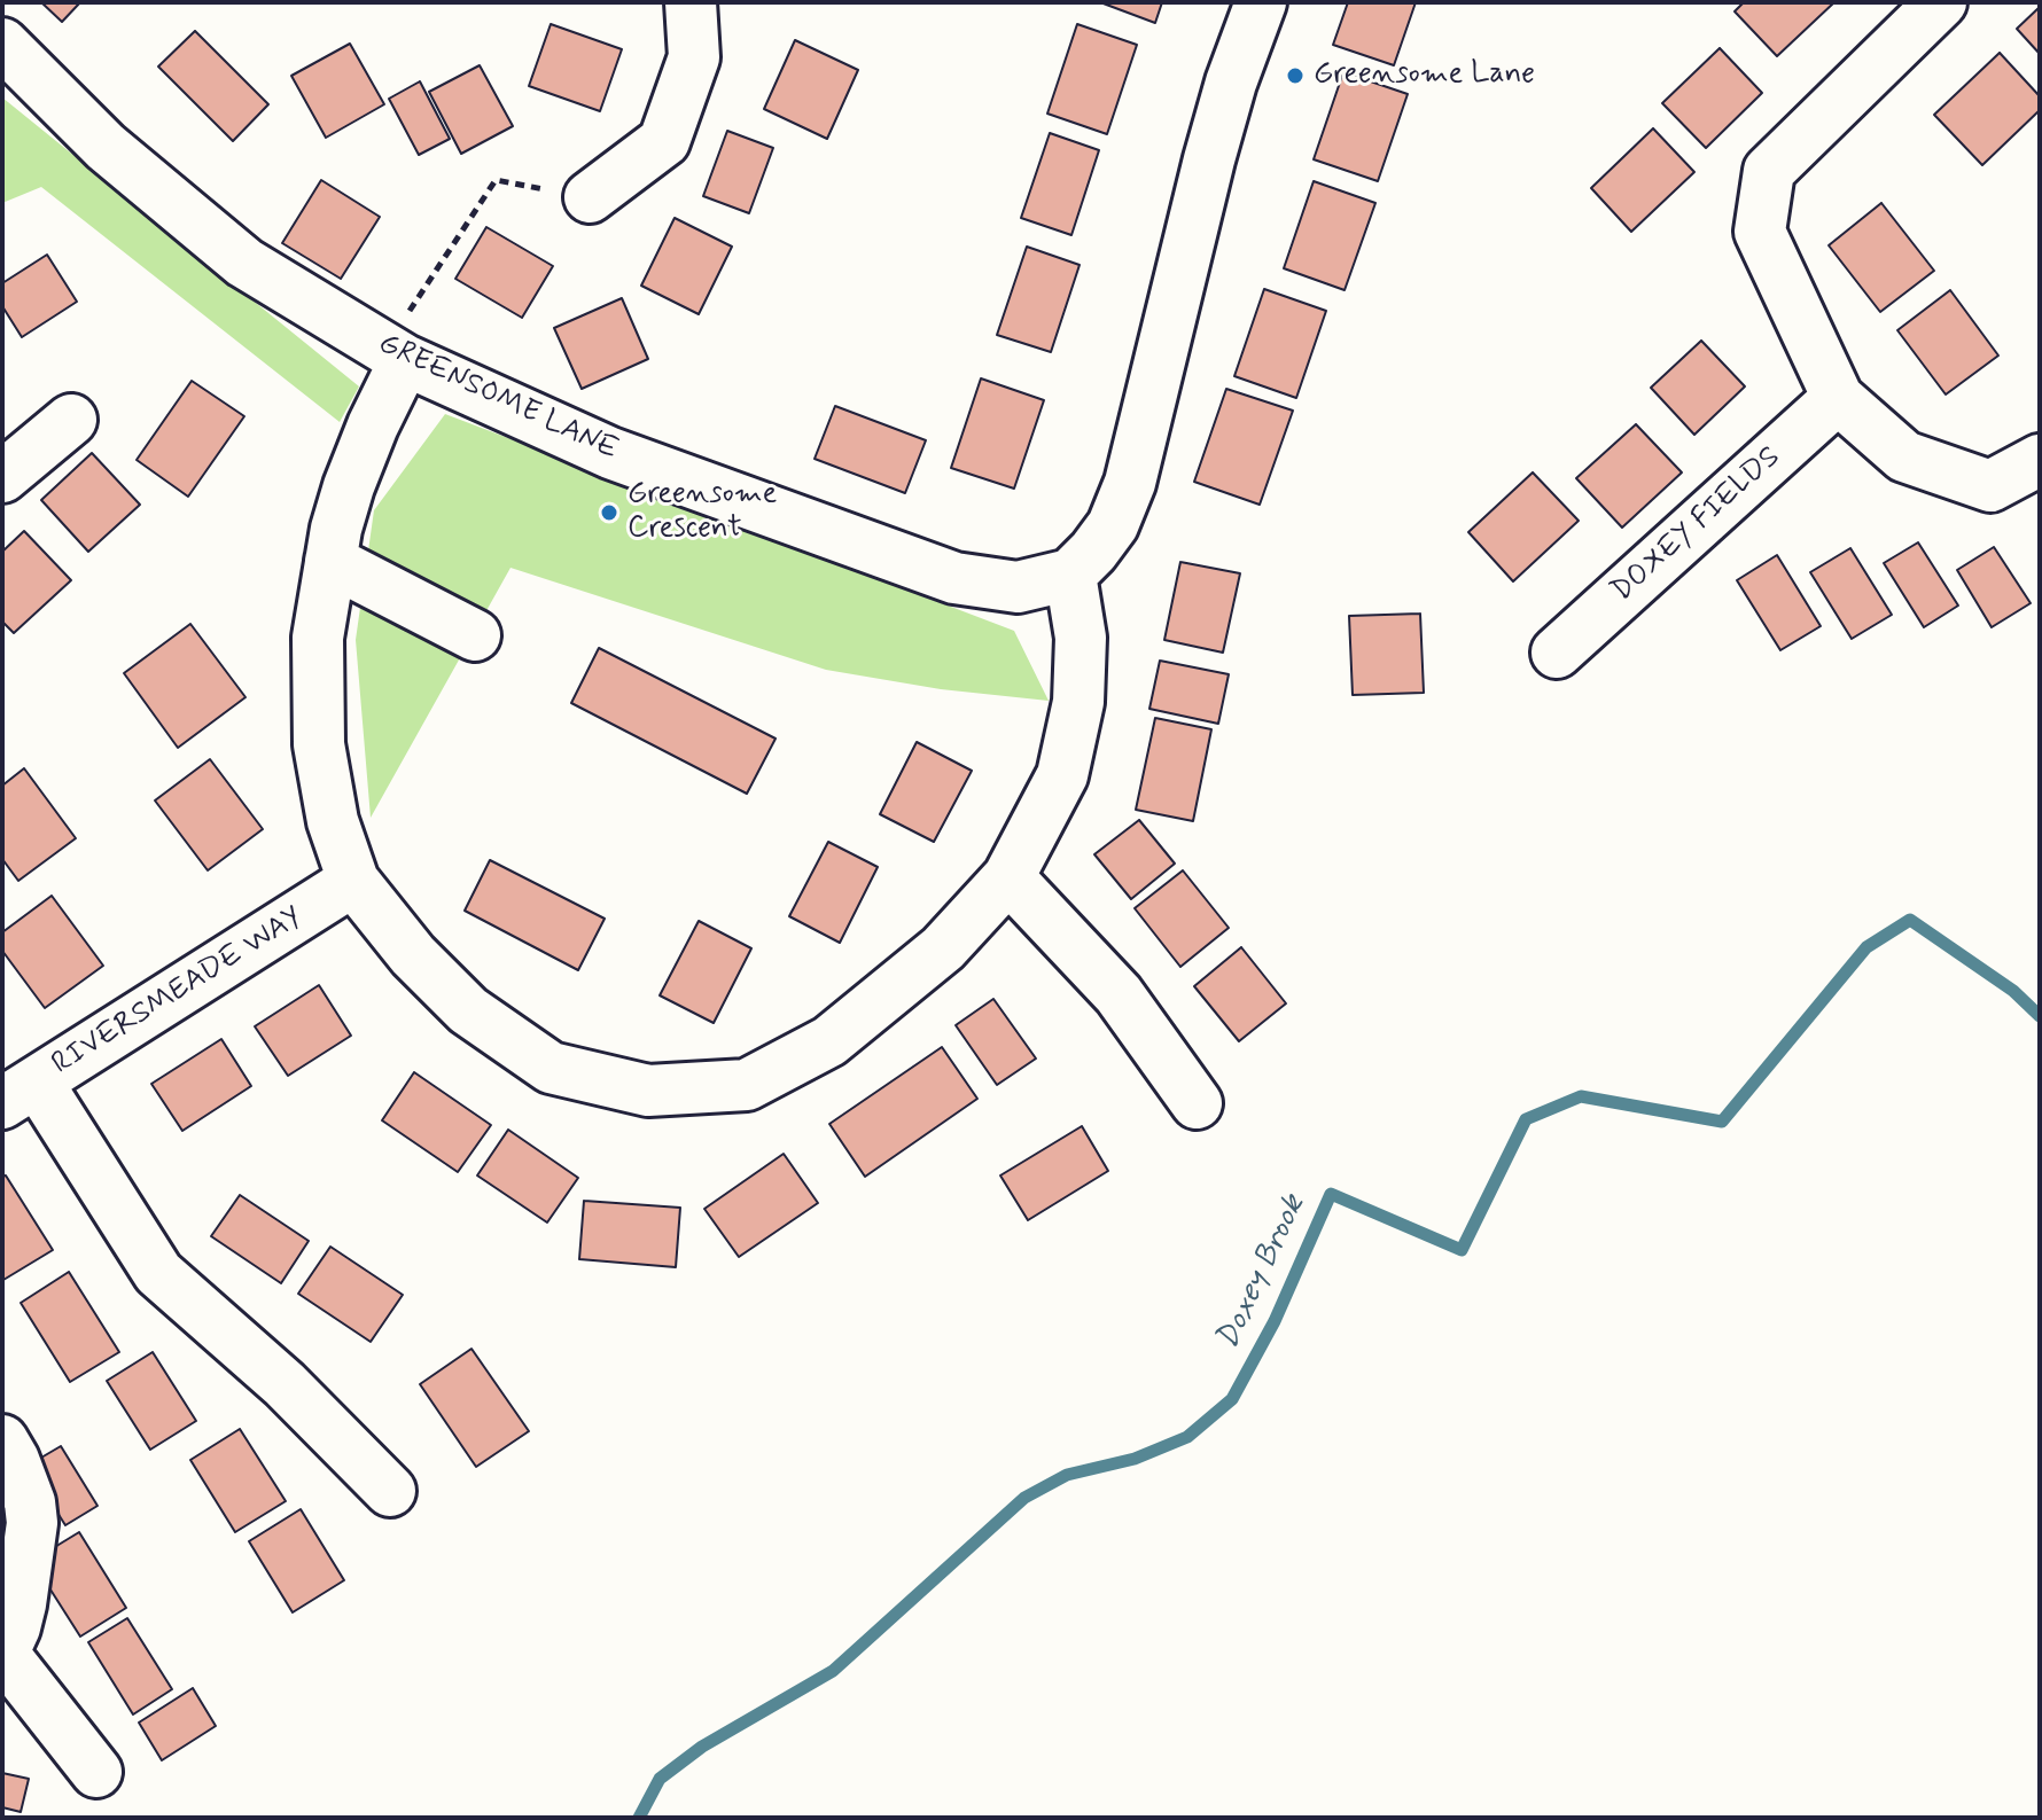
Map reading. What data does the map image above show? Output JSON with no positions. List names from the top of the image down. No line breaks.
{"streets":{"street":["GREENSOME LANE","DOXEY FIELDS","RIVERSMEADE WAY"]},"water":["Doxey Brook"],"places":["Greensome Lane","Greensome Crescent"]}
